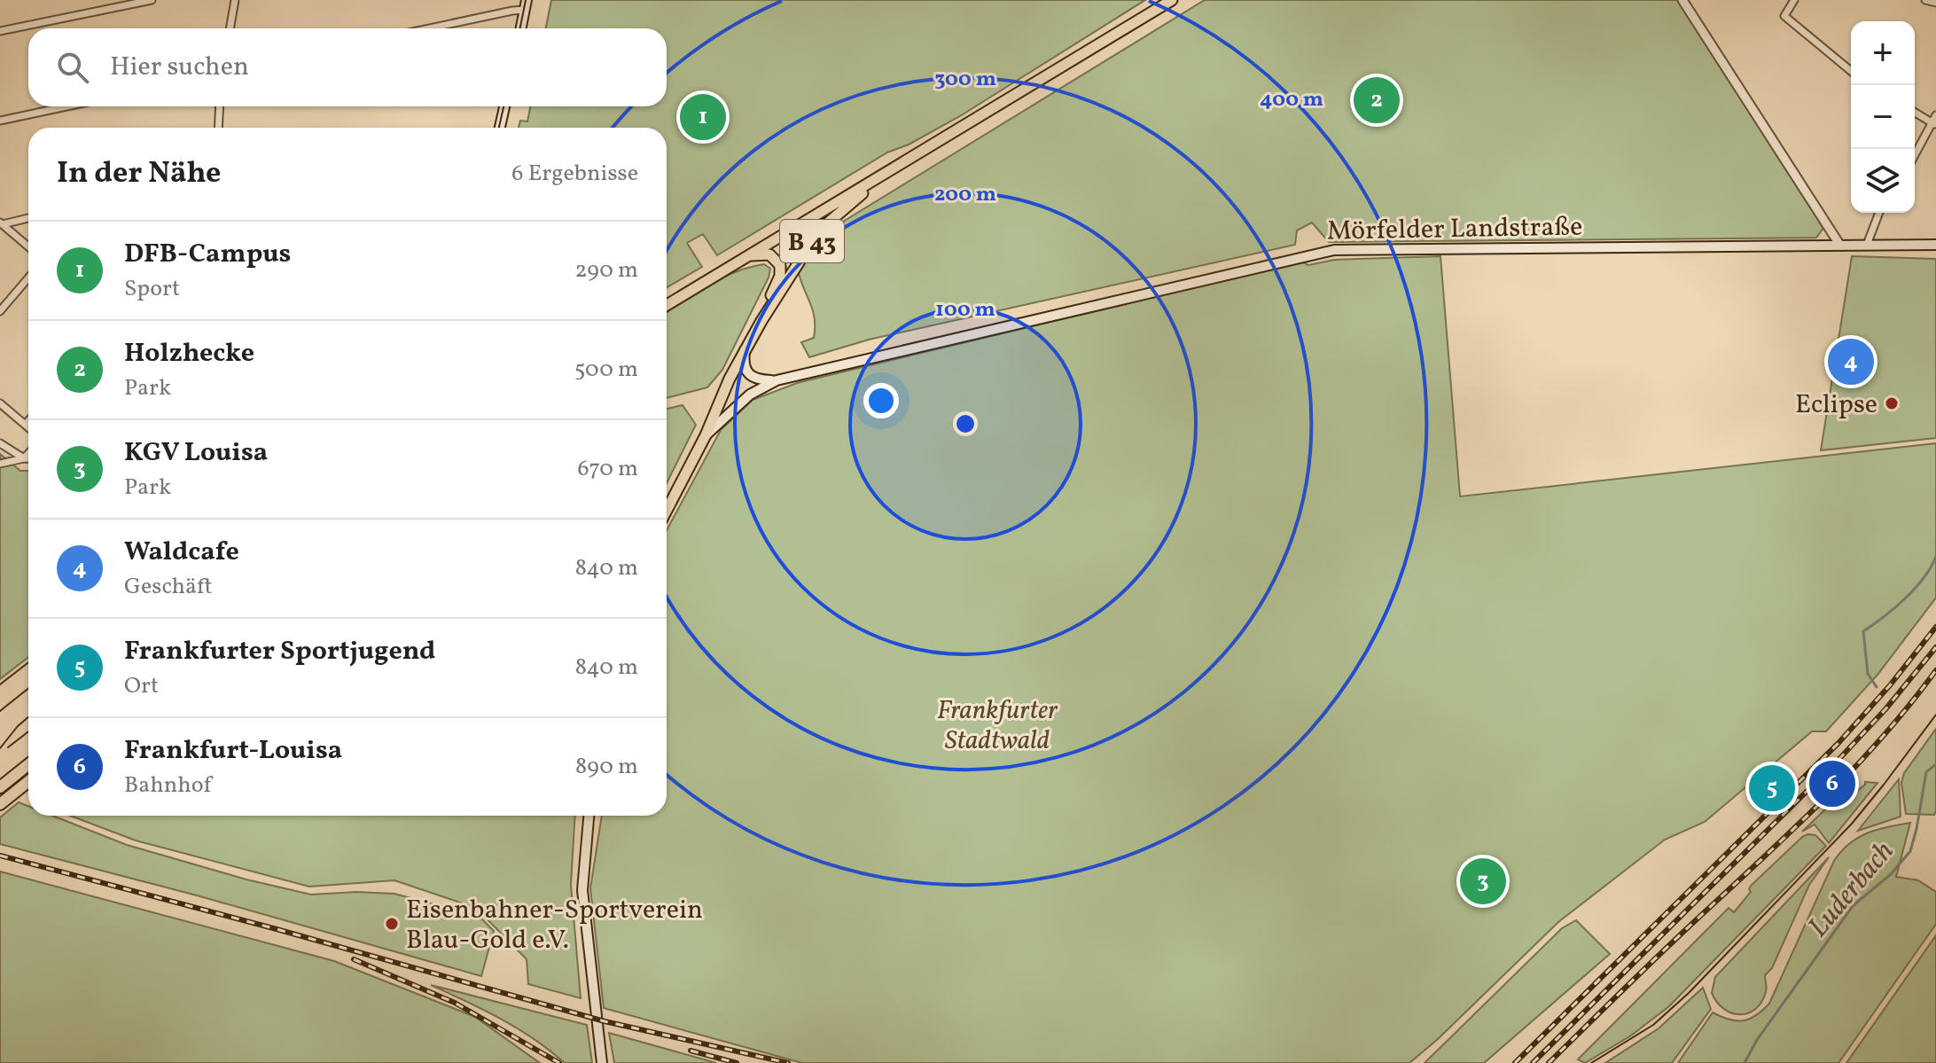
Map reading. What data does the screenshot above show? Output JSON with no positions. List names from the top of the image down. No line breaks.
{"streets":{"main road":["Mörfelder Landstraße","B 43"]},"crossings":[["Mörfelder Landstraße","B 43"]],"water":["Luderbach"],"parks":["Frankfurter Stadtwald"],"places":["Eclipse","Eisenbahner-Sportverein Blau-Gold e.V."],"page":{"map_buttons":["+","−"],"search":"Hier suchen","pins":["2","1","4","6","5","3"],"heading":["In der Nähe","6 Ergebnisse"],"list":[{"mark":"1","name":"DFB-Campus","note":"Sport","value":"290 m"},{"mark":"2","name":"Holzhecke","note":"Park","value":"500 m"},{"mark":"3","name":"KGV Louisa","note":"Park","value":"670 m"},{"mark":"4","name":"Waldcafe","note":"Geschäft","value":"840 m"},{"mark":"5","name":"Frankfurter Sportjugend","note":"Ort","value":"840 m"},{"mark":"6","name":"Frankfurt-Louisa","note":"Bahnhof","value":"890 m"}]},"rings":["300 m","400 m","200 m","100 m"]}
